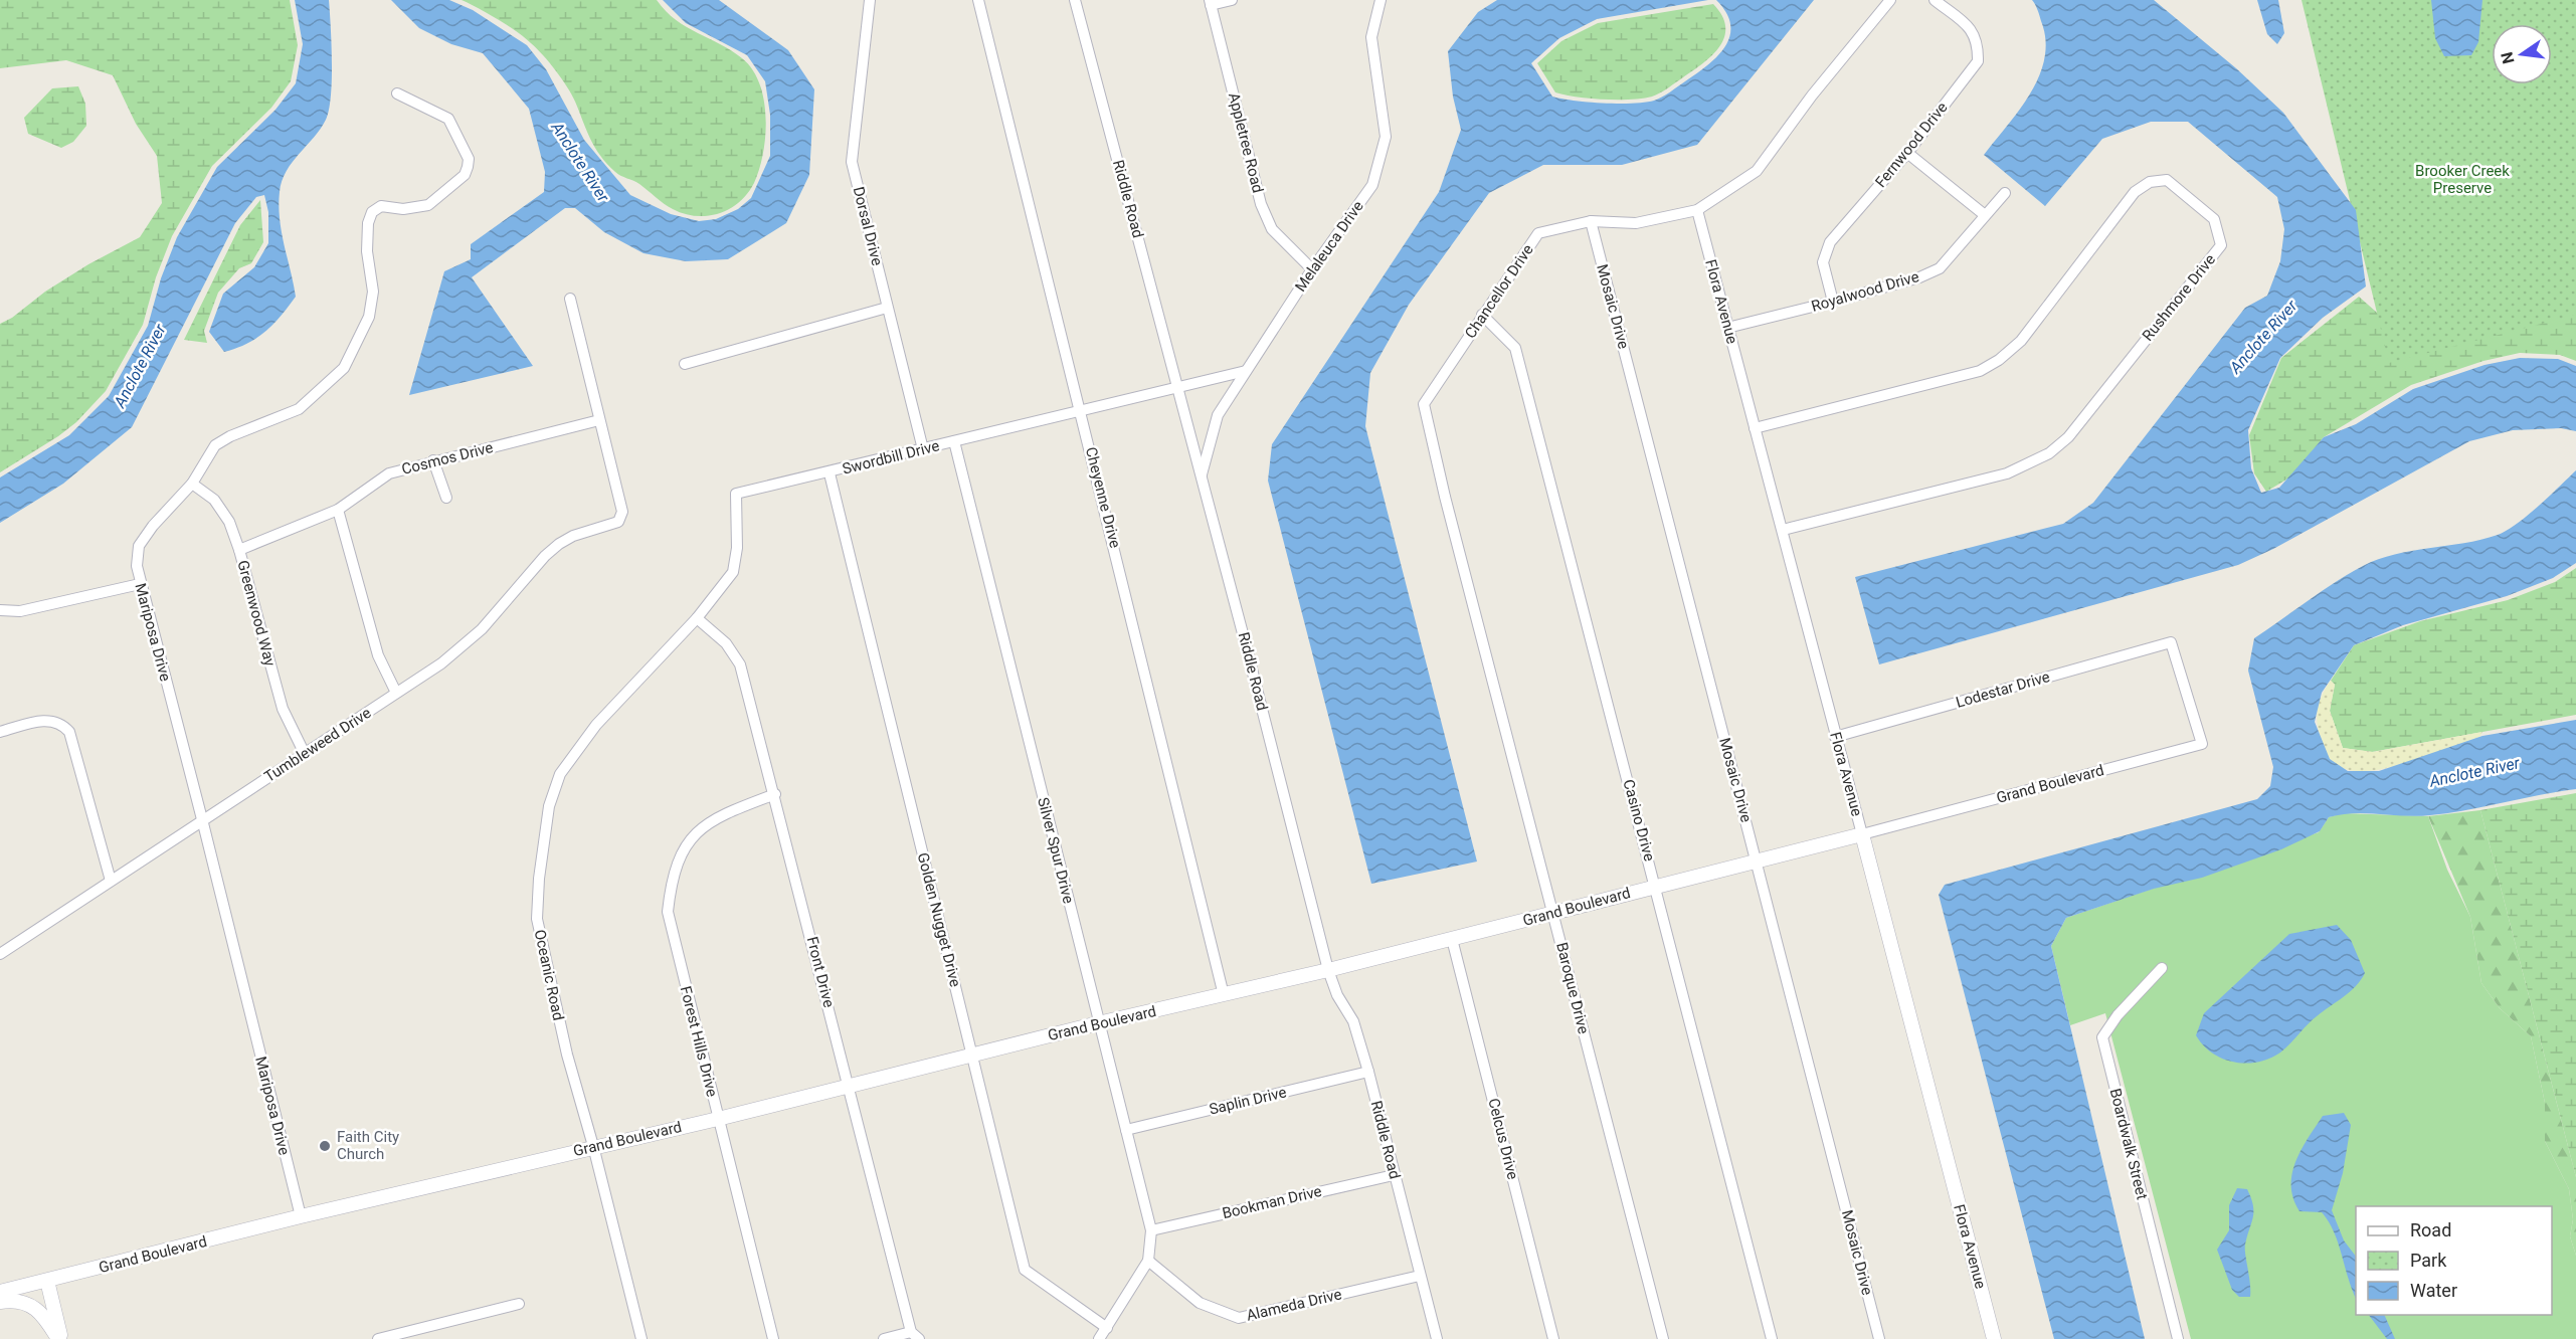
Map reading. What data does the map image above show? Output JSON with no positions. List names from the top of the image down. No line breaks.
{"streets":{"street":["Appletree Road","Fernwood Drive","Riddle Road","Dorsal Drive","Melaleuca Drive","Chancellor Drive","Royalwood Drive","Rushmore Drive","Flora Avenue","Mosaic Drive","Swordbill Drive","Cosmos Drive","Cheyenne Drive","Greenwood Way","Mariposa Drive","Lodestar Drive","Tumbleweed Drive","Grand Boulevard","Casino Drive","Silver Spur Drive","Golden Nugget Drive","Front Drive","Oceanic Road","Baroque Drive","Forest Hills Drive","Saplin Drive","Celcus Drive","Boardwalk Street","Bookman Drive","Alameda Drive"]},"crossings":[["Appletree Road","Melaleuca Drive"],["Fernwood Drive","Royalwood Drive"],["Riddle Road","Melaleuca Drive"],["Riddle Road","Swordbill Drive"],["Riddle Road","Grand Boulevard"],["Riddle Road","Saplin Drive"],["Riddle Road","Bookman Drive"],["Riddle Road","Alameda Drive"],["Dorsal Drive","Swordbill Drive"],["Melaleuca Drive","Swordbill Drive"],["Chancellor Drive","Flora Avenue"],["Chancellor Drive","Mosaic Drive"],["Chancellor Drive","Casino Drive"],["Chancellor Drive","Baroque Drive"],["Royalwood Drive","Flora Avenue"],["Rushmore Drive","Flora Avenue"],["Flora Avenue","Lodestar Drive"],["Flora Avenue","Grand Boulevard"],["Mosaic Drive","Grand Boulevard"],["Swordbill Drive","Cheyenne Drive"],["Swordbill Drive","Silver Spur Drive"],["Swordbill Drive","Golden Nugget Drive"],["Swordbill Drive","Front Drive"],["Swordbill Drive","Oceanic Road"],["Cosmos Drive","Greenwood Way"],["Cosmos Drive","Tumbleweed Drive"],["Cheyenne Drive","Grand Boulevard"],["Greenwood Way","Mariposa Drive"],["Greenwood Way","Tumbleweed Drive"],["Mariposa Drive","Tumbleweed Drive"],["Mariposa Drive","Grand Boulevard"],["Lodestar Drive","Grand Boulevard"],["Grand Boulevard","Casino Drive"],["Grand Boulevard","Silver Spur Drive"],["Grand Boulevard","Golden Nugget Drive"],["Grand Boulevard","Front Drive"],["Grand Boulevard","Oceanic Road"],["Grand Boulevard","Baroque Drive"],["Grand Boulevard","Forest Hills Drive"],["Grand Boulevard","Celcus Drive"],["Silver Spur Drive","Saplin Drive"],["Silver Spur Drive","Bookman Drive"],["Silver Spur Drive","Alameda Drive"],["Front Drive","Oceanic Road"],["Front Drive","Forest Hills Drive"]],"water":["Anclote River"],"parks":["Brooker Creek Preserve"],"places":["Faith City Church"],"legend":["Road","Park","Water"],"north":"left"}
